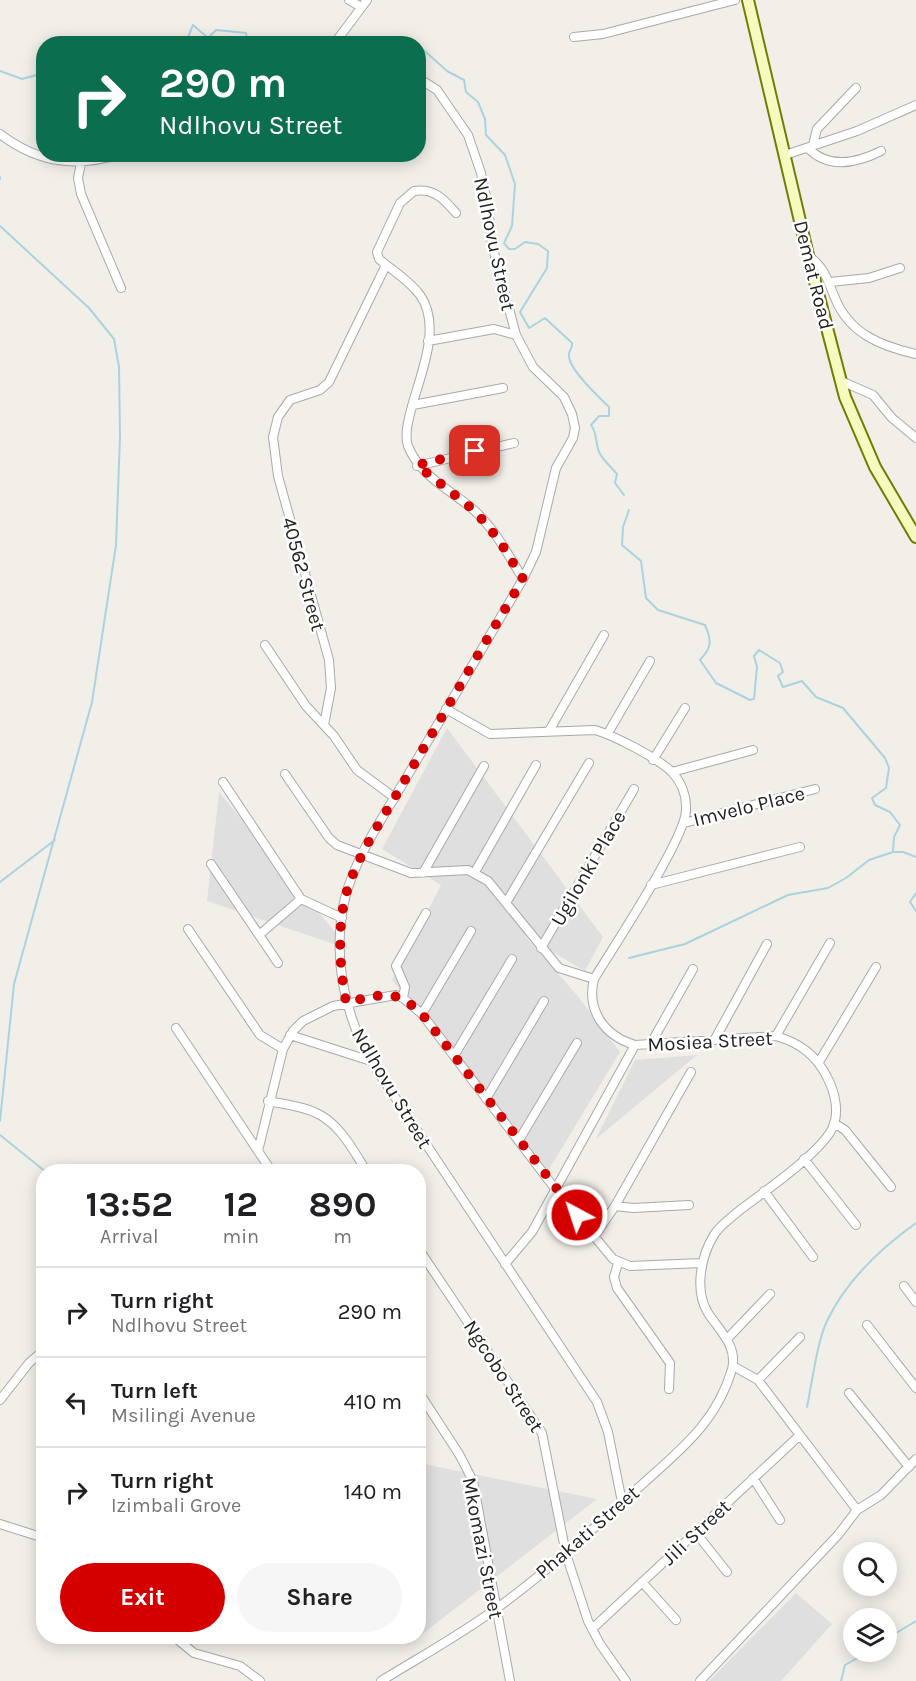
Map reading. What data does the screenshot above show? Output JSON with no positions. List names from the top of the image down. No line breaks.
{"streets":{"street":["Ndlhovu Street","Demat Road","40562 Street","Imvelo Place","Ugilonki Place","Mosiea Street","Ngcobo Street","Phakati Street","Jili Street","Mkomazi Street"]},"crossings":[["Ndlhovu Street","Phakati Street"],["Ngcobo Street","Phakati Street"],["Ngcobo Street","Jili Street"],["Phakati Street","Mkomazi Street"]],"page":{"turn":["290 m","Ndlhovu Street"],"eta":["13:52","Arrival","12","min","890","m"],"list":[{"name":"Turn right","note":"Ndlhovu Street","value":"290 m"},{"name":"Turn left","note":"Msilingi Avenue","value":"410 m"},{"name":"Turn right","note":"Izimbali Grove","value":"140 m"}],"buttons":["Exit","Share"]}}
